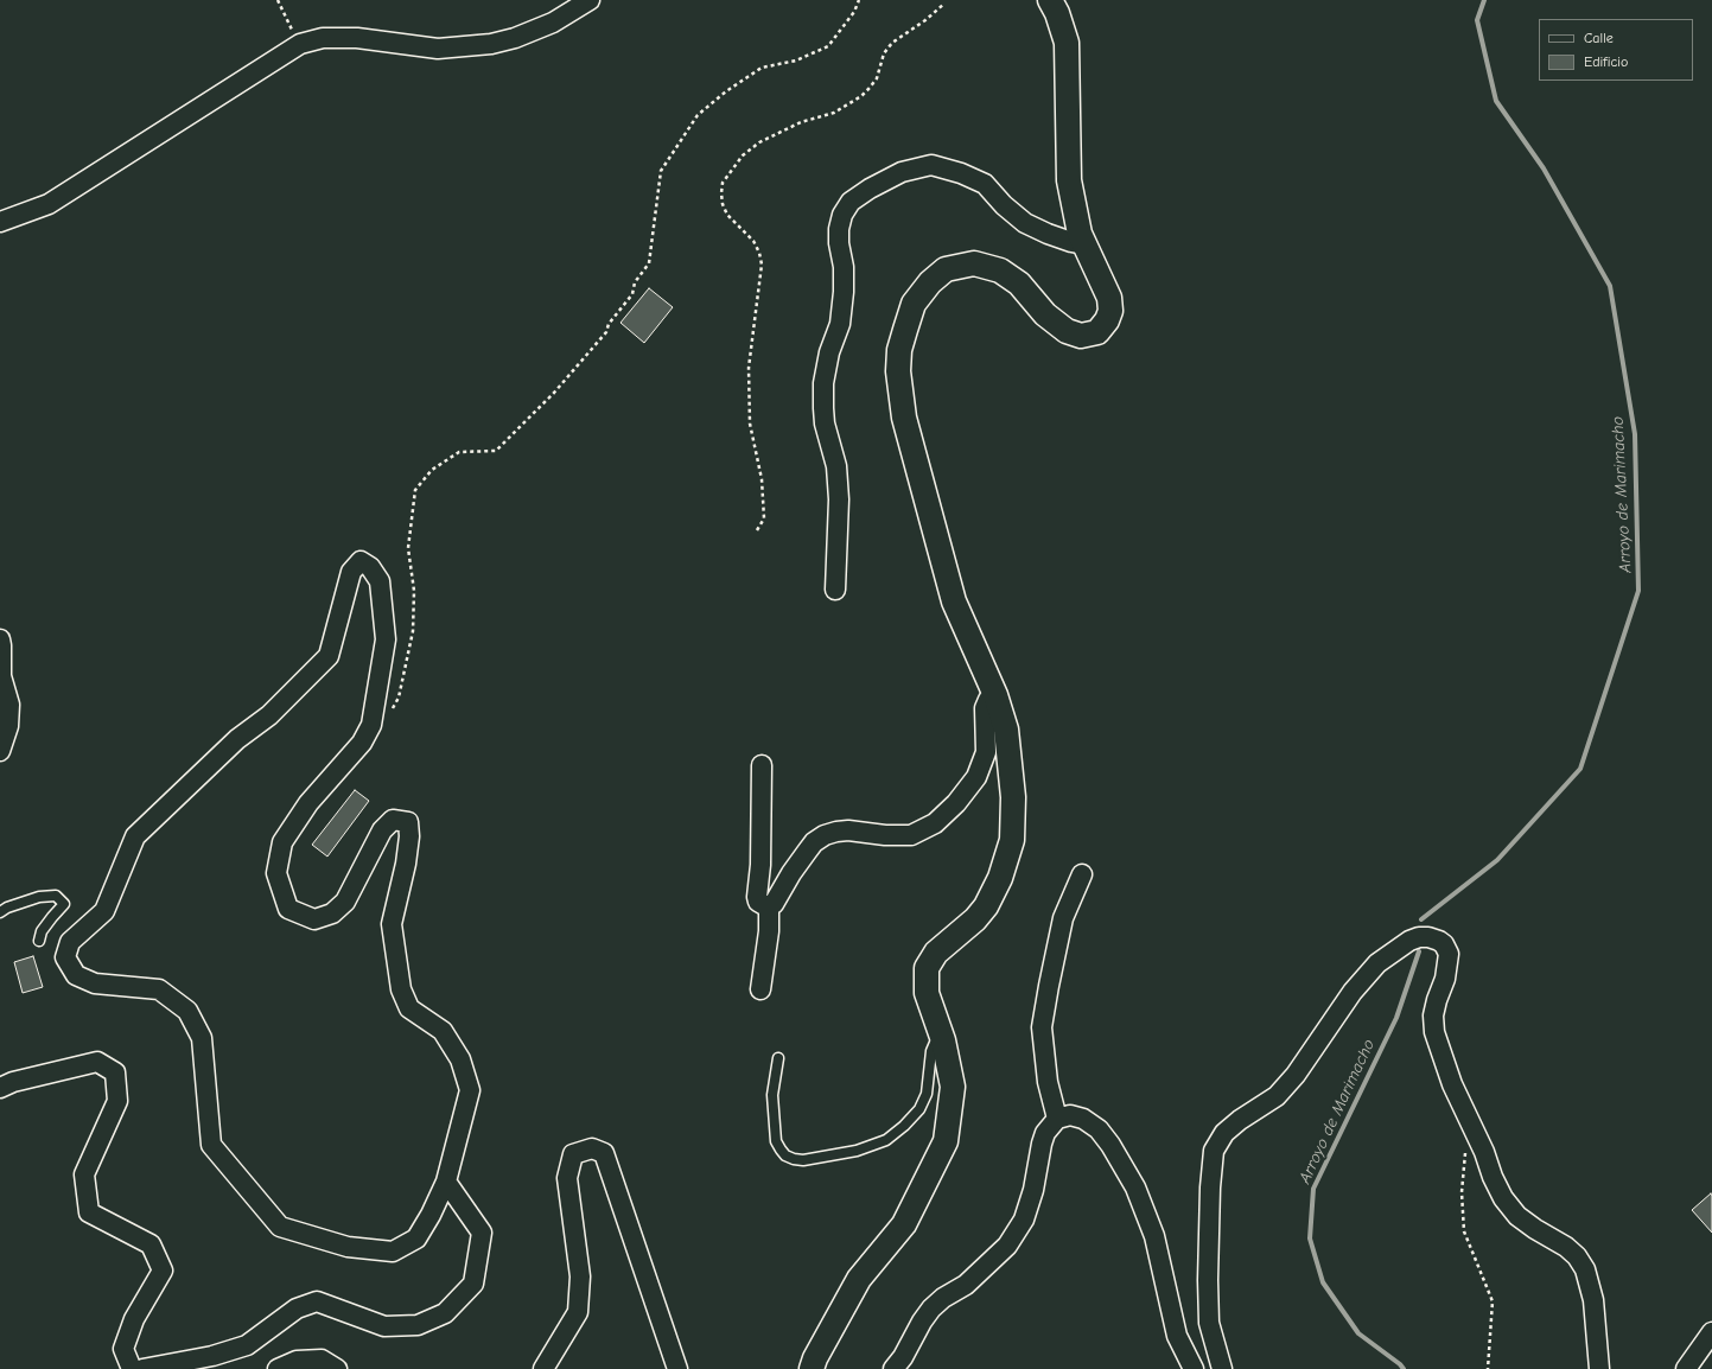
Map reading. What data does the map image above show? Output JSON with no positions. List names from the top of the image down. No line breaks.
{"water":["Arroyo de Marimacho"],"legend":["Calle","Edificio"]}
